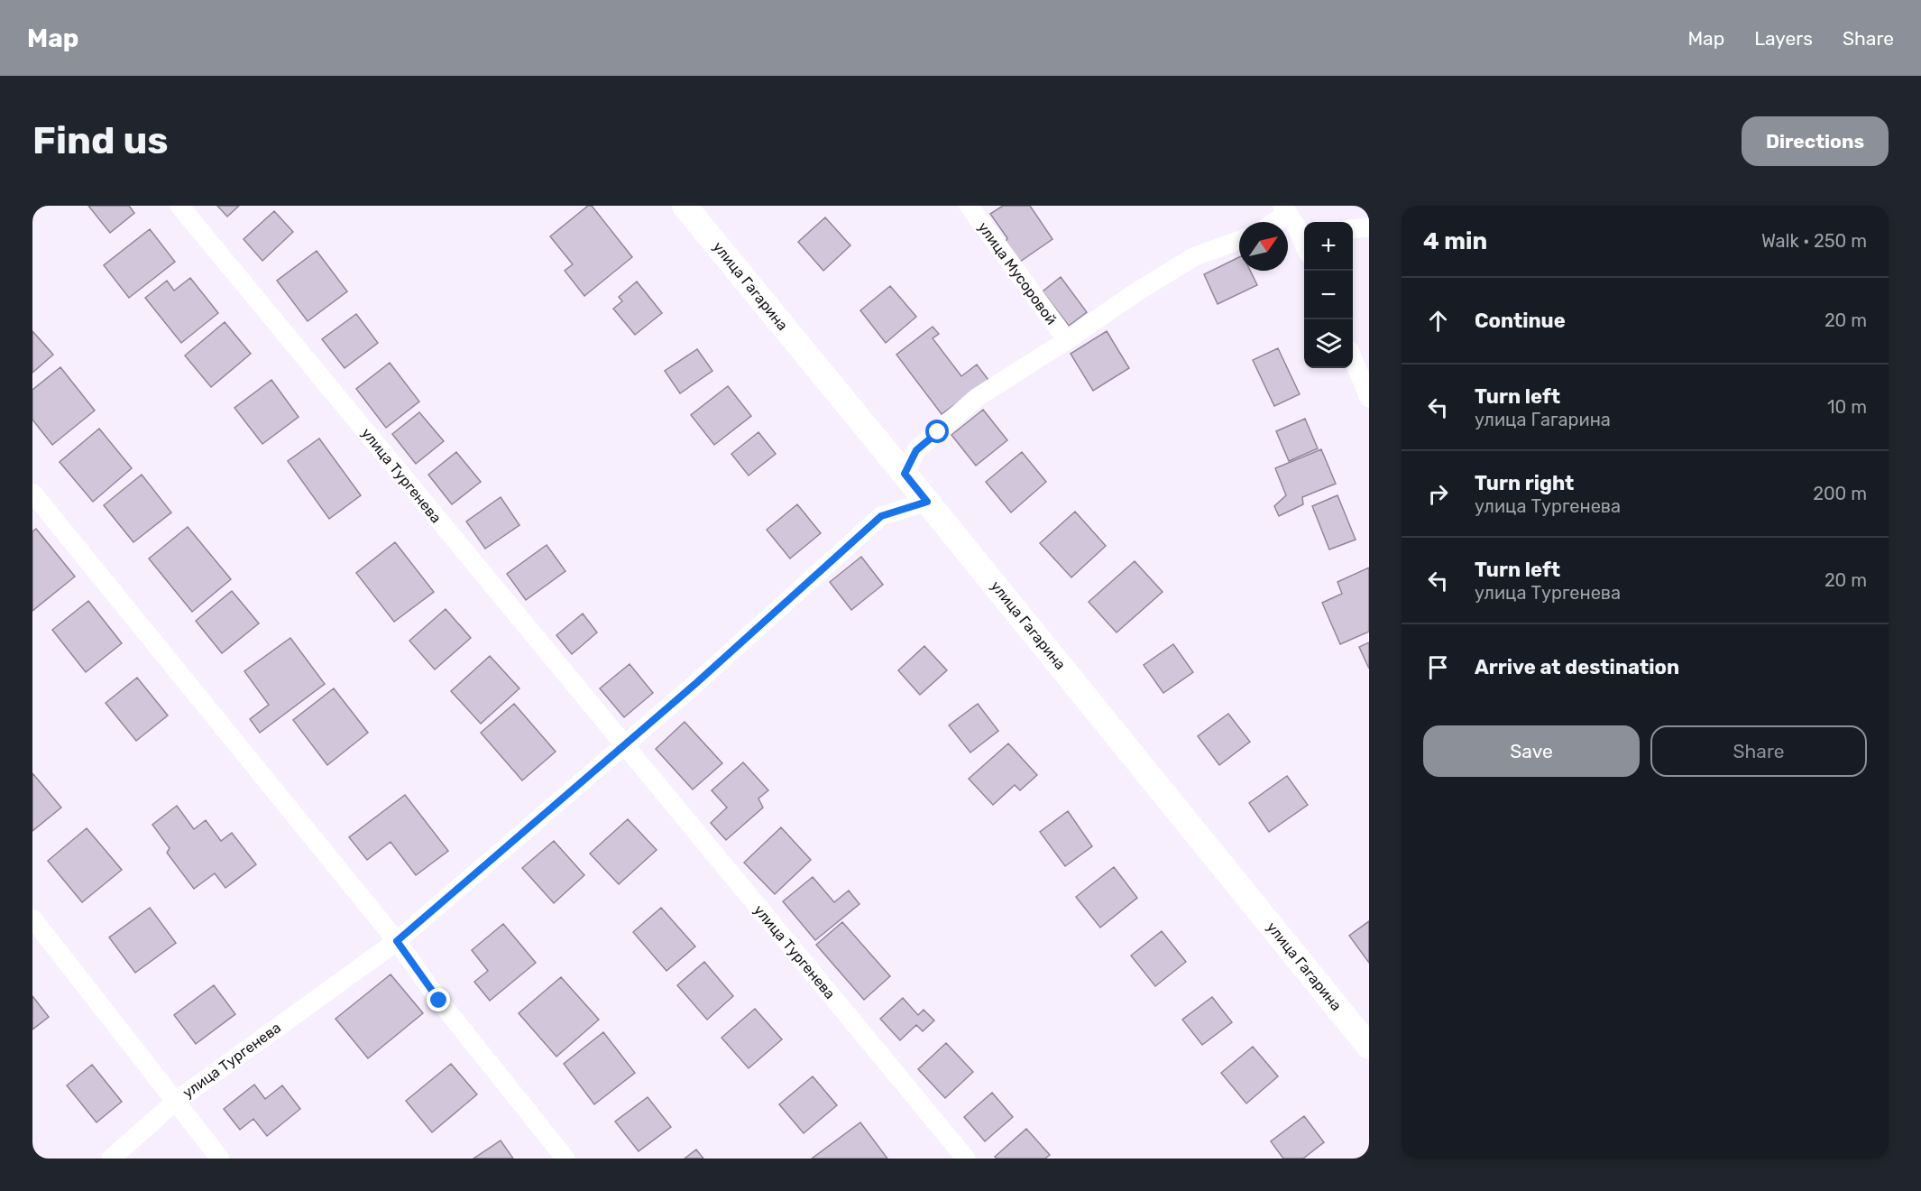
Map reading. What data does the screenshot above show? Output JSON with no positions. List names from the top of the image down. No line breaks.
{"streets":{"main road":["улица Гагарина"],"street":["улица Мусоровой","улица Тургенева"]},"crossings":[["улица Гагарина","улица Тургенева"]],"north":"top right","page":{"header":"Map","nav":["Map","Layers","Share"],"buttons":["Directions",["Save","Share"]],"title":"Find us","heading":["4 min","Walk · 250 m"],"map_buttons":["+","−"],"list":[["Continue","20 m"],["Turn left","улица Гагарина","10 m"],["Turn right","улица Тургенева","200 m"],["Turn left","улица Тургенева","20 m"],"Arrive at destination"]}}
